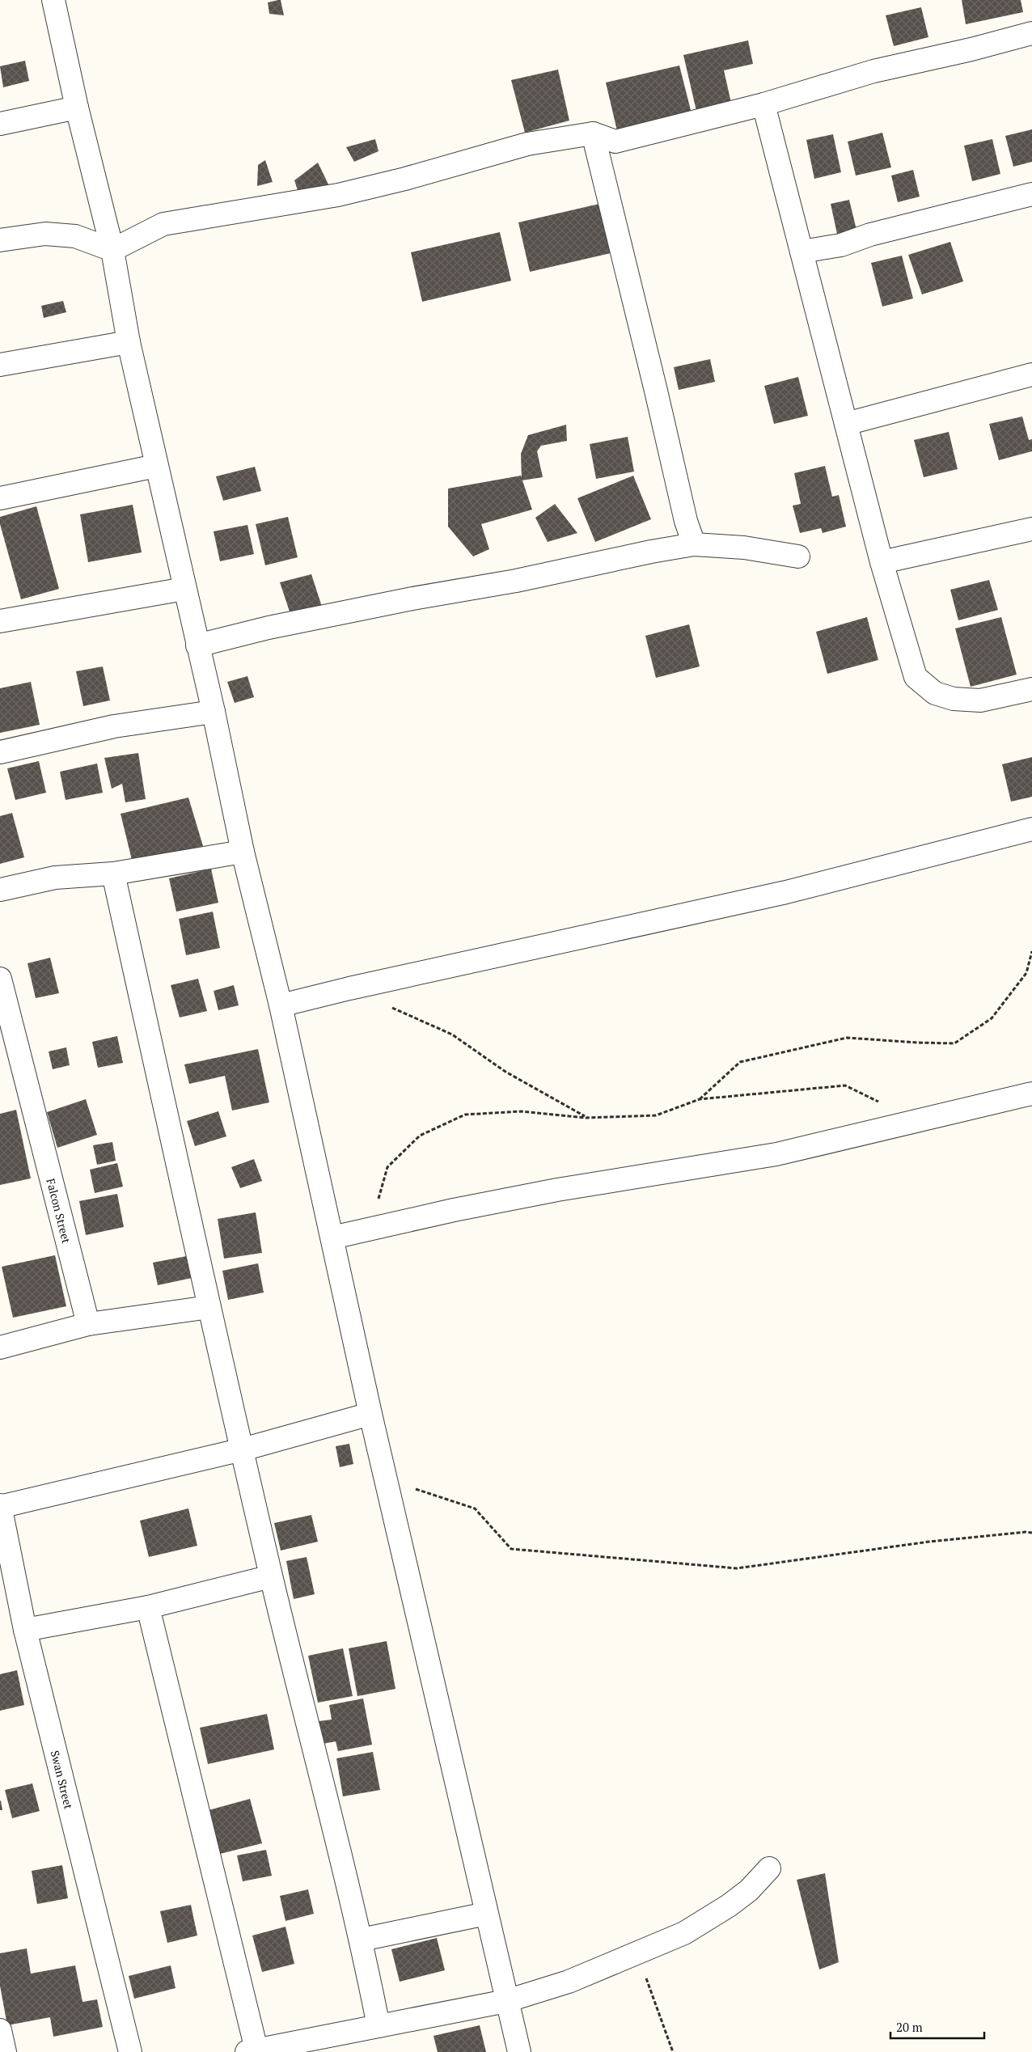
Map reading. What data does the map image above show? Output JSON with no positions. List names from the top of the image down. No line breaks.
{"streets":{"street":["Falcon Street","Swan Street"]},"scale_bar":"20 m"}
